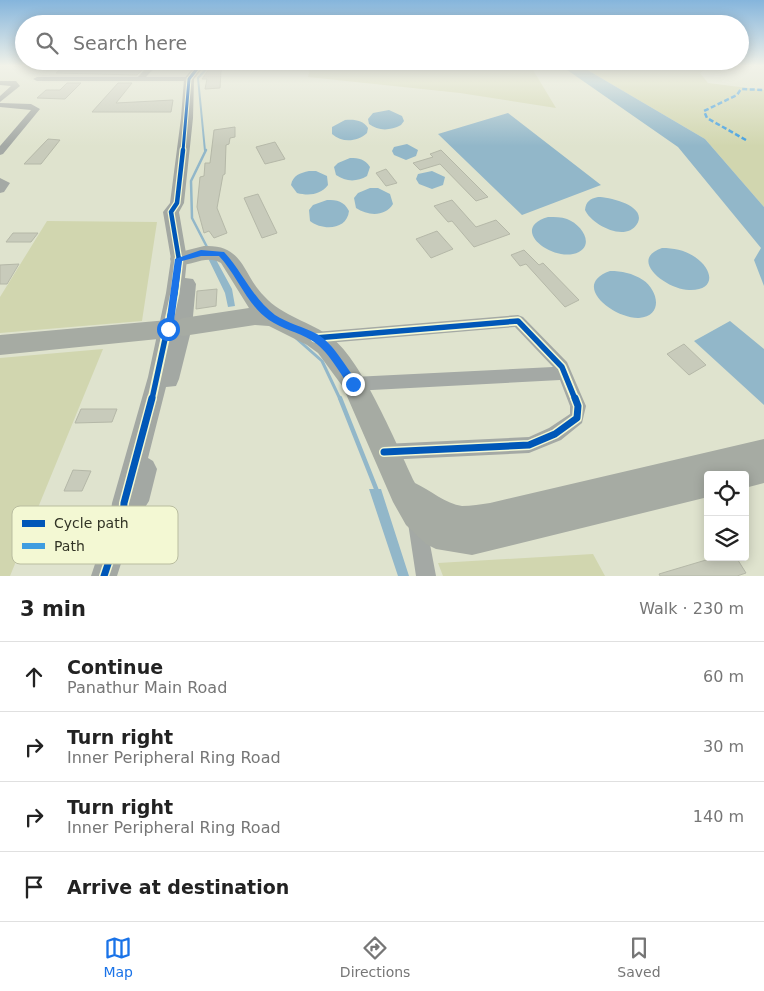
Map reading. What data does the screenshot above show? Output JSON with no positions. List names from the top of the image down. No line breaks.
{"legend":["Cycle path","Path"],"page":{"search":"Search here","heading":["3 min","Walk · 230 m"],"list":[["Continue","Panathur Main Road","60 m"],["Turn right","Inner Peripheral Ring Road","30 m"],["Turn right","Inner Peripheral Ring Road","140 m"],"Arrive at destination"],"nav":["Map","Directions","Saved"]}}
